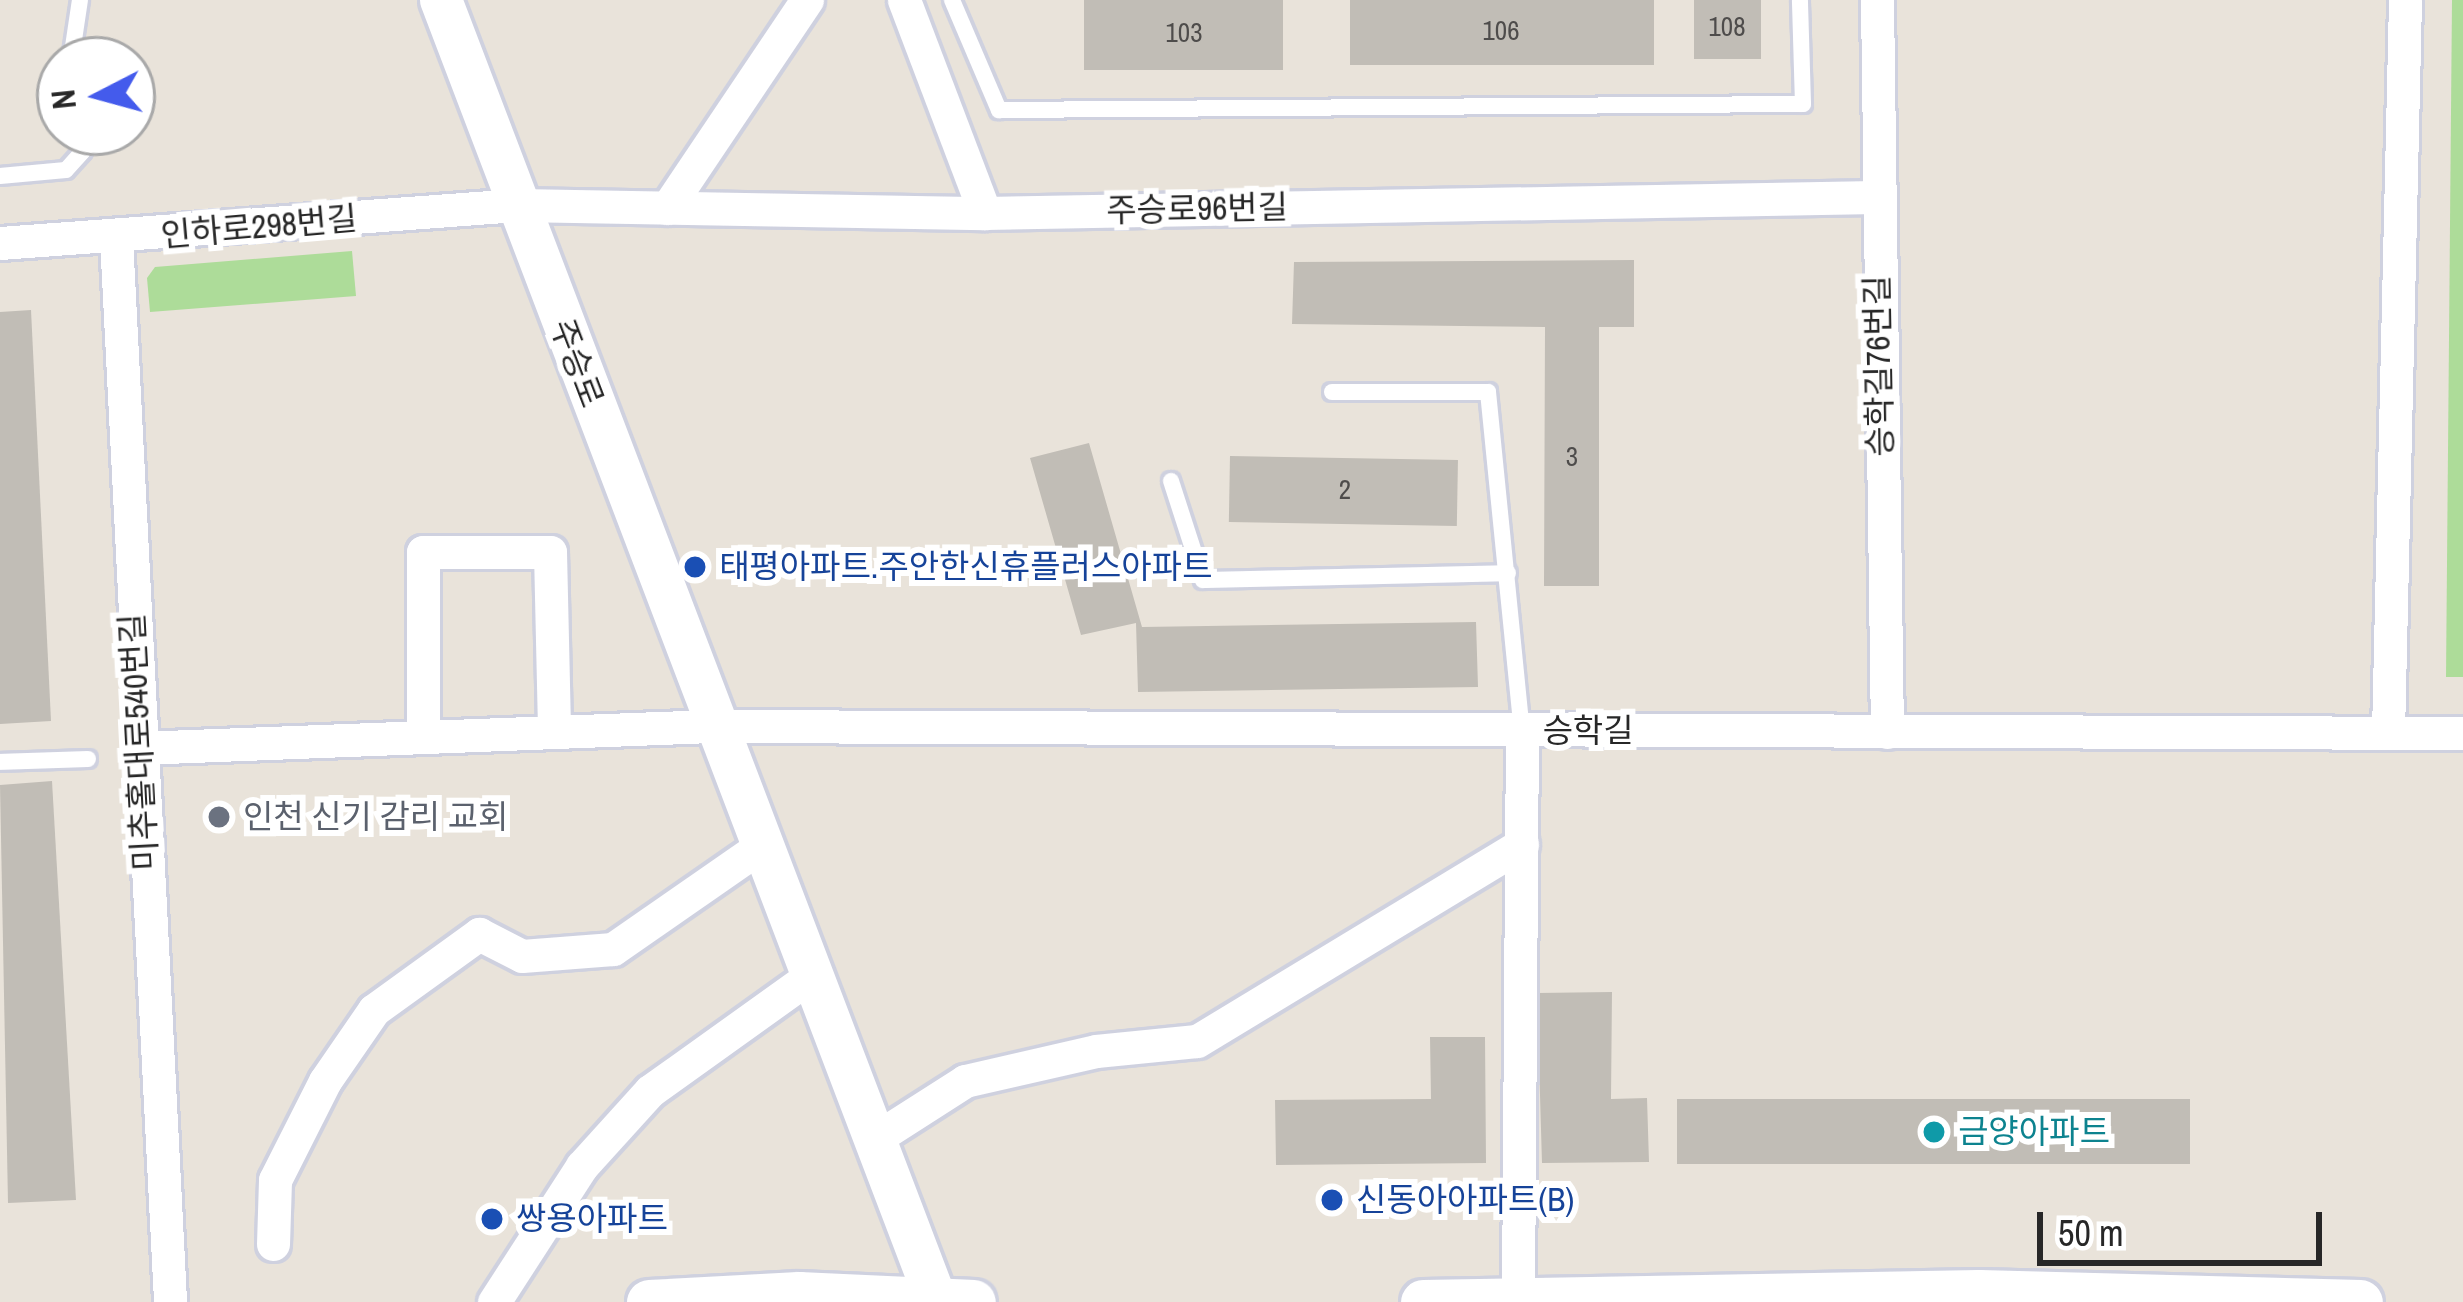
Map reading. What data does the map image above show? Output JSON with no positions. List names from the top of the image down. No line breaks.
{"streets":{"street":["주승로96번길","인하로298번길","주승로","승학길76번길","승학길","미추홀대로540번길"]},"crossings":[["주승로96번길","인하로298번길"],["주승로96번길","주승로"],["주승로96번길","승학길76번길"],["인하로298번길","주승로"],["인하로298번길","미추홀대로540번길"],["주승로","승학길"],["승학길76번길","승학길"]],"places":["태평아파트.주안한신휴플러스아파트","인천 신기 감리 교회","금양아파트","신동아아파트(B)","쌍용아파트"],"house_numbers":["108","106","103","3","2"],"scale_bar":"50 m","north":"left"}
